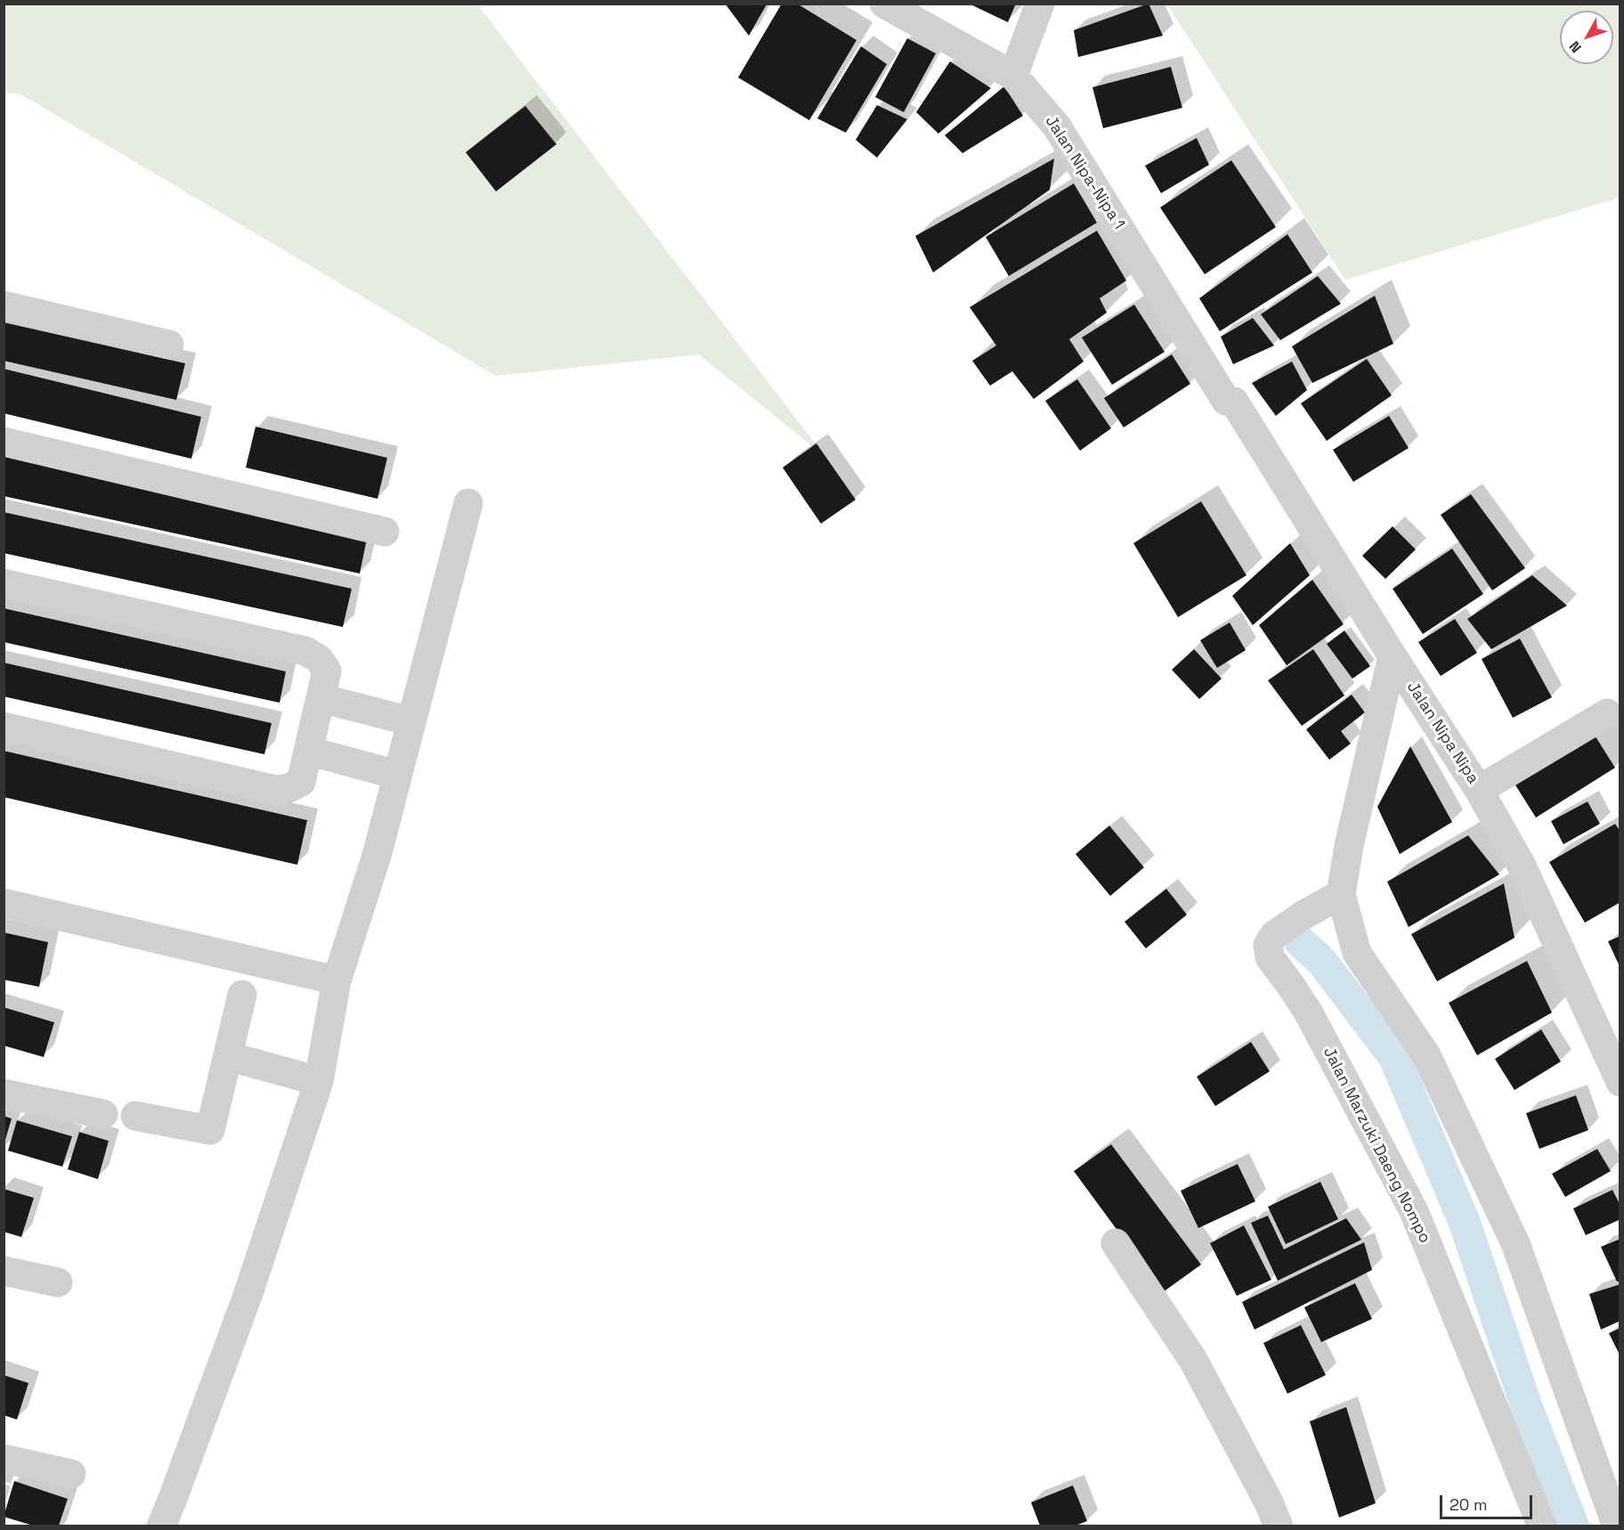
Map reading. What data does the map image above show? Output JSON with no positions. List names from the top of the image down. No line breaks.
{"streets":{"street":["Jalan Nipa-Nipa 1","Jalan Nipa Nipa","Jalan Marzuki Daeng Nompo"]},"crossings":[["Jalan Nipa-Nipa 1","Jalan Nipa Nipa"]],"scale_bar":"20 m","north":"bottom left"}
